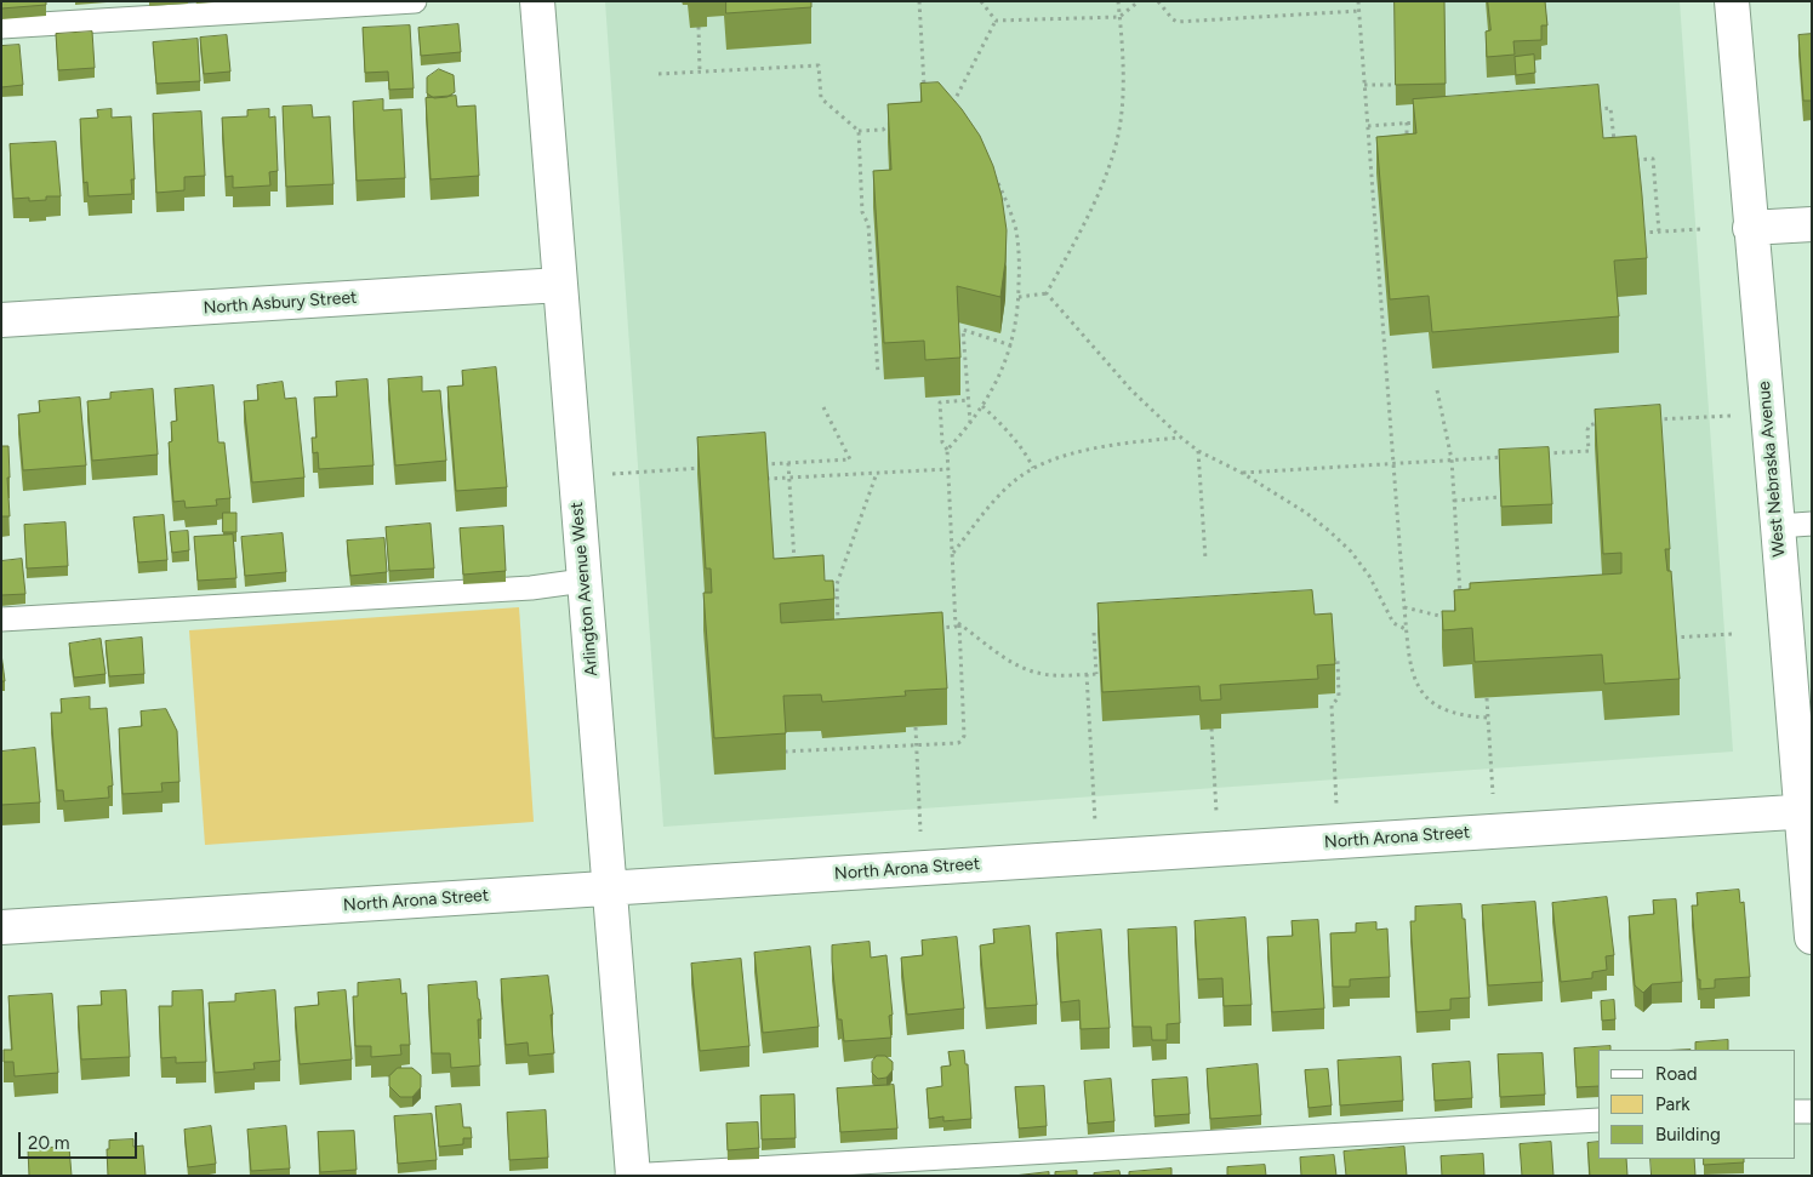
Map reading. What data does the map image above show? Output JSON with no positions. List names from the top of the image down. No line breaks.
{"streets":{"street":["North Asbury Street","West Nebraska Avenue","Arlington Avenue West","North Arona Street"]},"crossings":[["North Asbury Street","Arlington Avenue West"],["West Nebraska Avenue","North Arona Street"],["Arlington Avenue West","North Arona Street"]],"legend":["Road","Park","Building"],"scale_bar":"20 m"}
